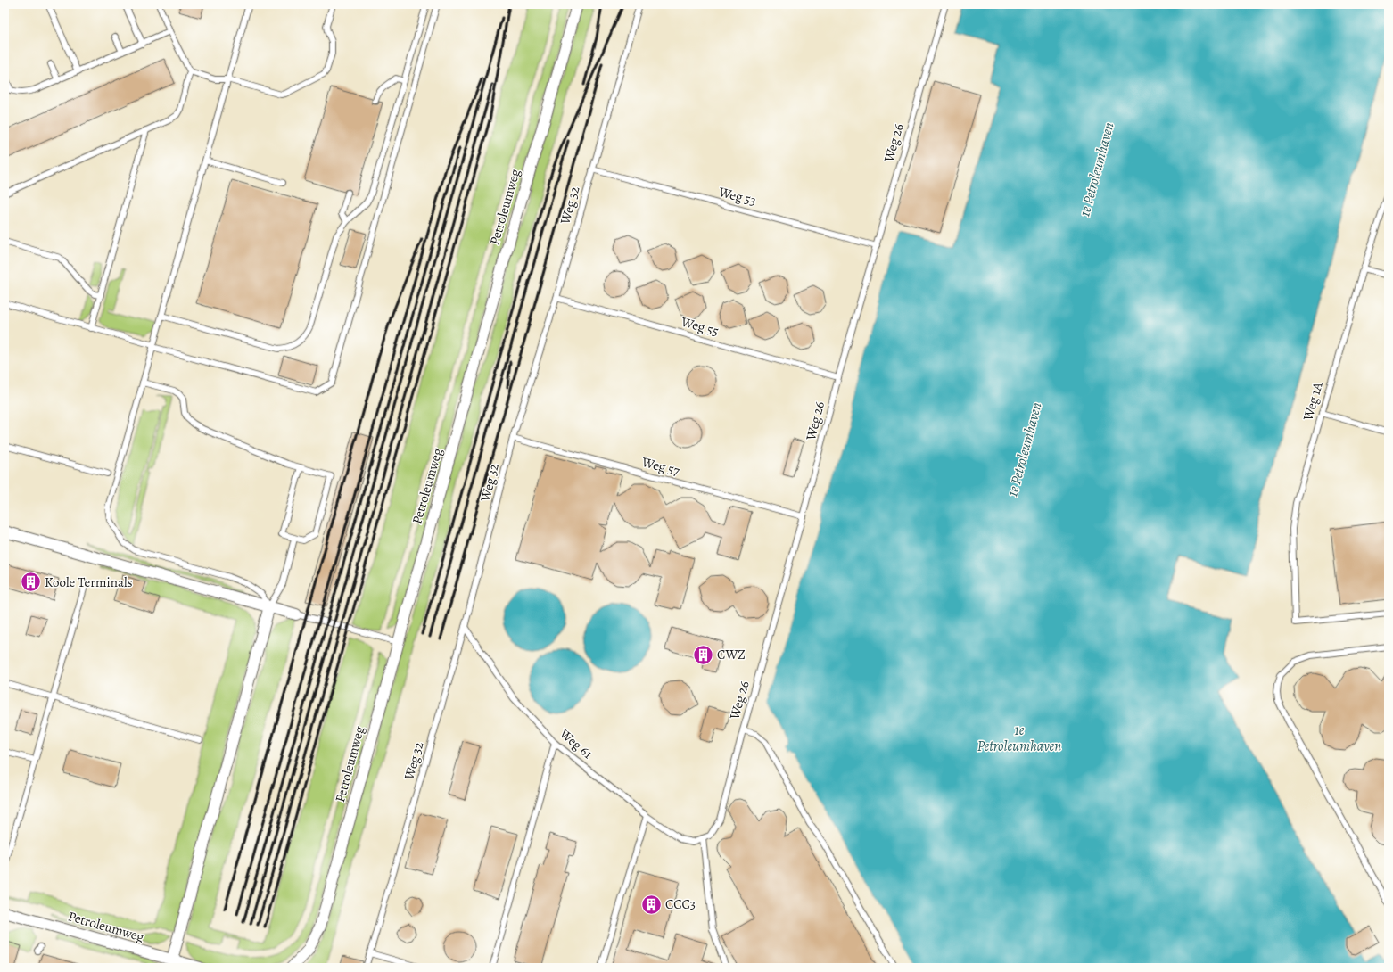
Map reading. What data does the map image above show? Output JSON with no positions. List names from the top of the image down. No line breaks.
{"streets":{"street":["Petroleumweg"],"lane":["Weg 26","Weg 53","Weg 32","Weg 55","Weg 1A","Weg 57","Weg 61"]},"crossings":[["Weg 26","Weg 53"],["Weg 26","Weg 55"],["Weg 26","Weg 57"],["Weg 26","Weg 61"],["Weg 53","Weg 32"],["Weg 32","Weg 55"],["Weg 32","Weg 57"],["Weg 32","Weg 61"]],"water":["1e Petroleumhaven"],"places":{"building":["Koole Terminals","CWZ","CCC3"]}}
